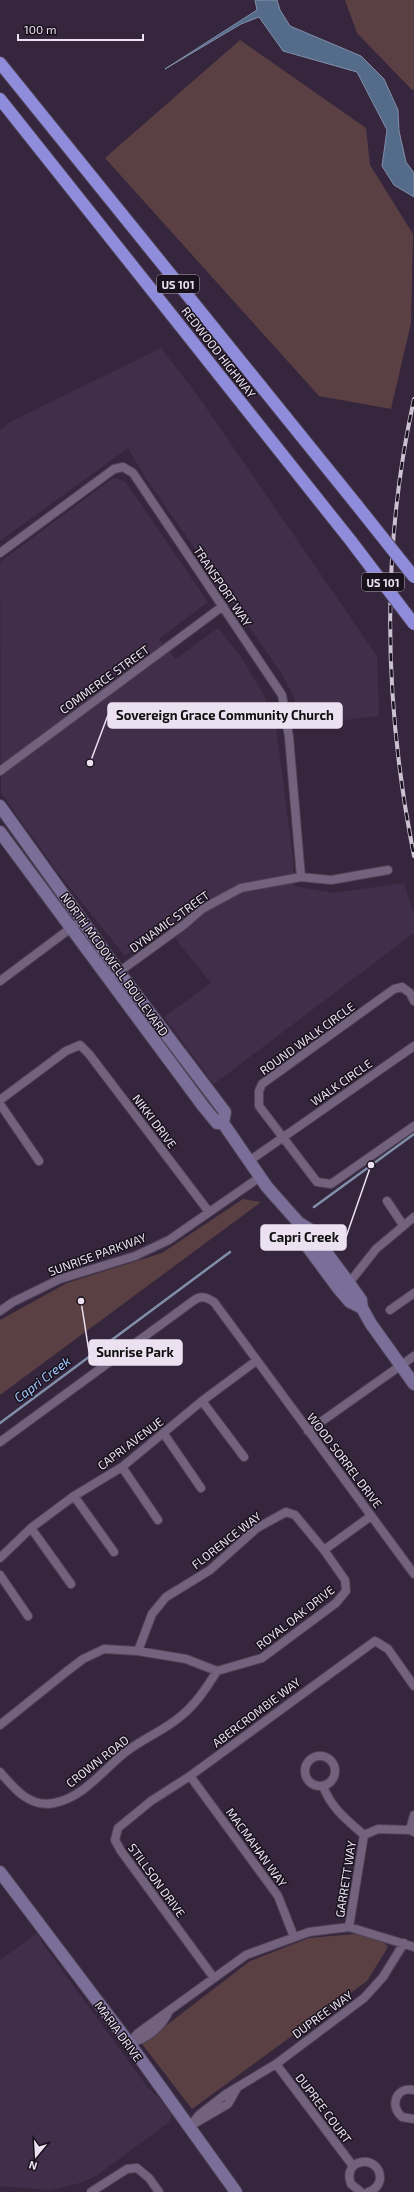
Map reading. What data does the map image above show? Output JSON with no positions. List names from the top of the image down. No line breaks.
{"streets":{"highway":["US 101","REDWOOD HIGHWAY"],"main road":["NORTH MCDOWELL BOULEVARD","MARIA DRIVE"],"street":["TRANSPORT WAY","COMMERCE STREET","DYNAMIC STREET","ROUND WALK CIRCLE","WALK CIRCLE","NIKKI DRIVE","SUNRISE PARKWAY","CAPRI AVENUE","WOOD SORREL DRIVE","FLORENCE WAY","ROYAL OAK DRIVE","ABERCROMBIE WAY","CROWN ROAD","MACMAHAN WAY","GARRETT WAY","STILLSON DRIVE","DUPREE WAY","DUPREE COURT"]},"crossings":[["TRANSPORT WAY","COMMERCE STREET"],["TRANSPORT WAY","DYNAMIC STREET"],["DYNAMIC STREET","NORTH MCDOWELL BOULEVARD"],["NORTH MCDOWELL BOULEVARD","SUNRISE PARKWAY"],["ROUND WALK CIRCLE","WALK CIRCLE"],["NIKKI DRIVE","SUNRISE PARKWAY"],["CAPRI AVENUE","WOOD SORREL DRIVE"],["FLORENCE WAY","ROYAL OAK DRIVE"],["ROYAL OAK DRIVE","CROWN ROAD"],["ABERCROMBIE WAY","MACMAHAN WAY"],["ABERCROMBIE WAY","STILLSON DRIVE"],["DUPREE WAY","MARIA DRIVE"],["DUPREE WAY","DUPREE COURT"]],"water":["Capri Creek"],"places":["Sovereign Grace Community Church","Capri Creek","Sunrise Park"],"scale_bar":"100 m","north":"bottom"}
